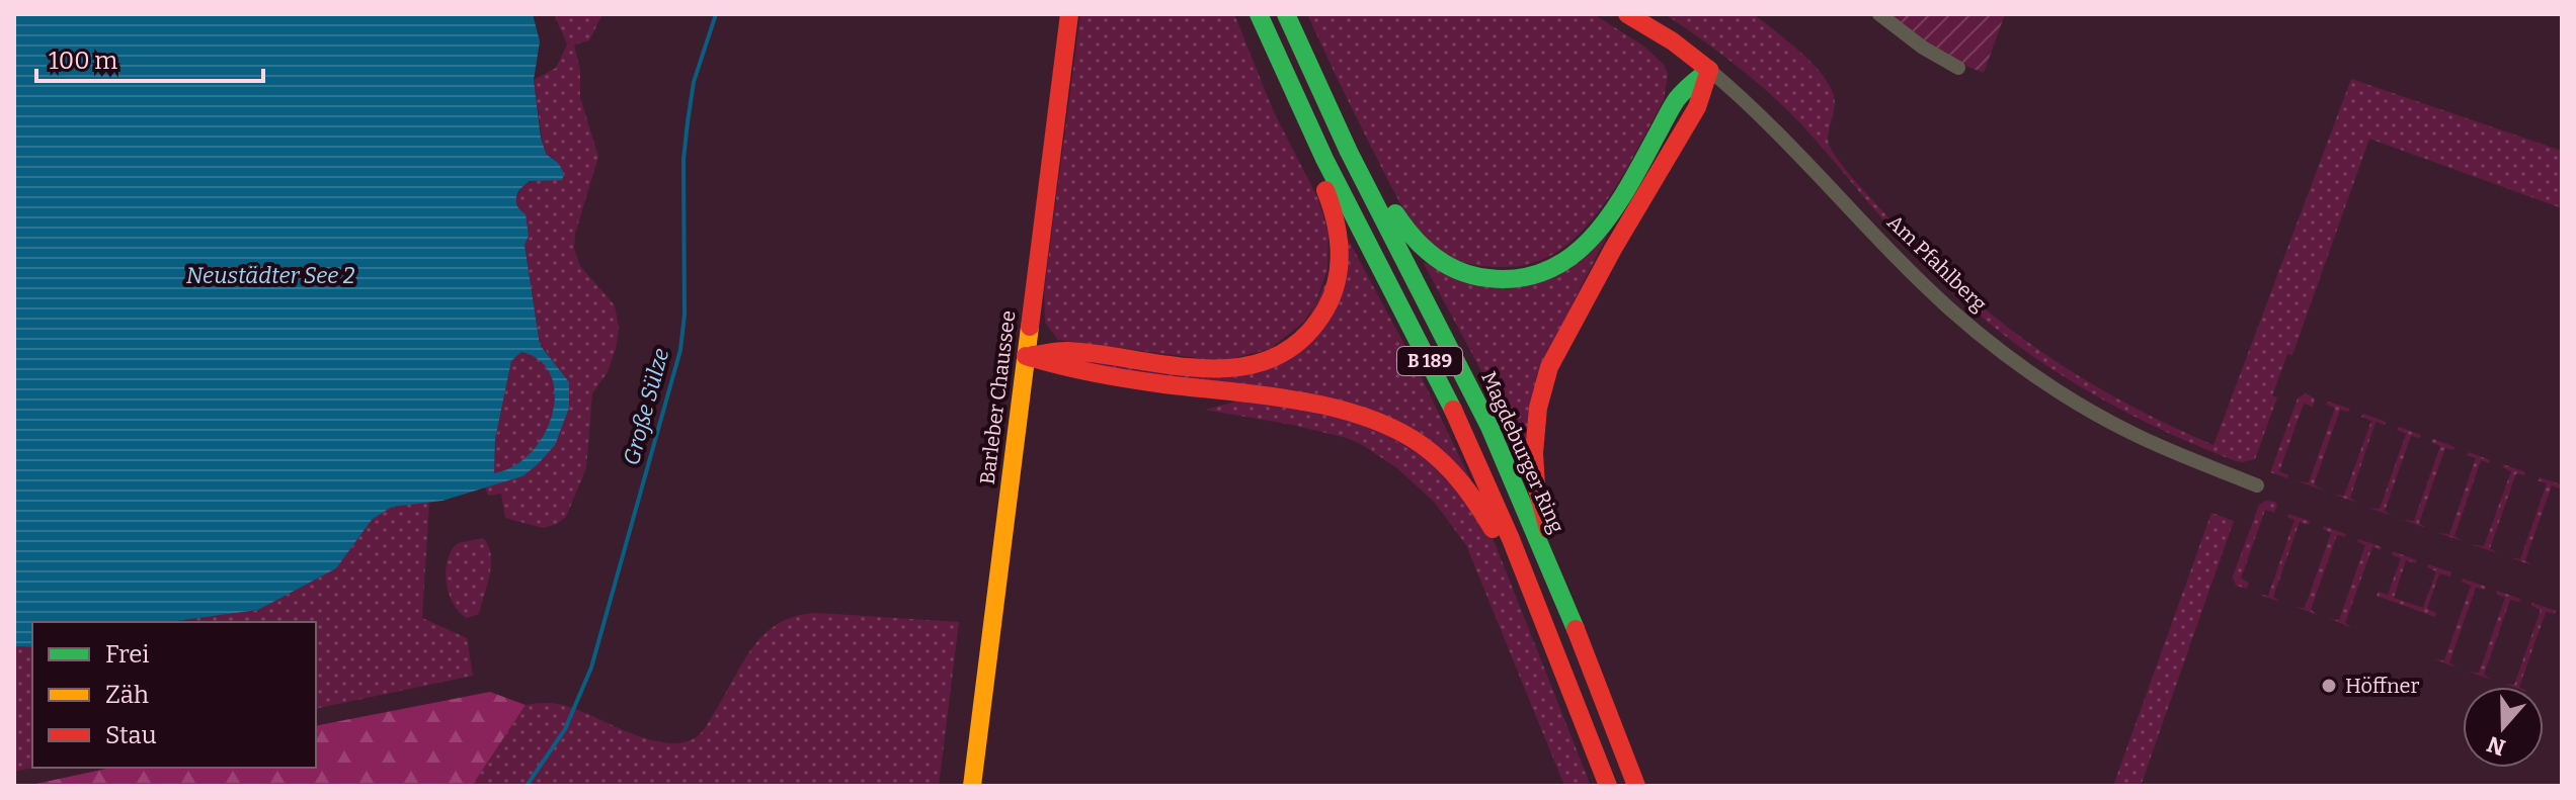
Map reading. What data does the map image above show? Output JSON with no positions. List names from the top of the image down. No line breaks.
{"streets":{"main road":["Am Pfahlberg","B 189","Barleber Chaussee","Magdeburger Ring"]},"water":["Neustädter See 2","Große Sülze"],"places":["Höffner"],"legend":["Frei","Zäh","Stau"],"scale_bar":"100 m","north":"bottom"}
